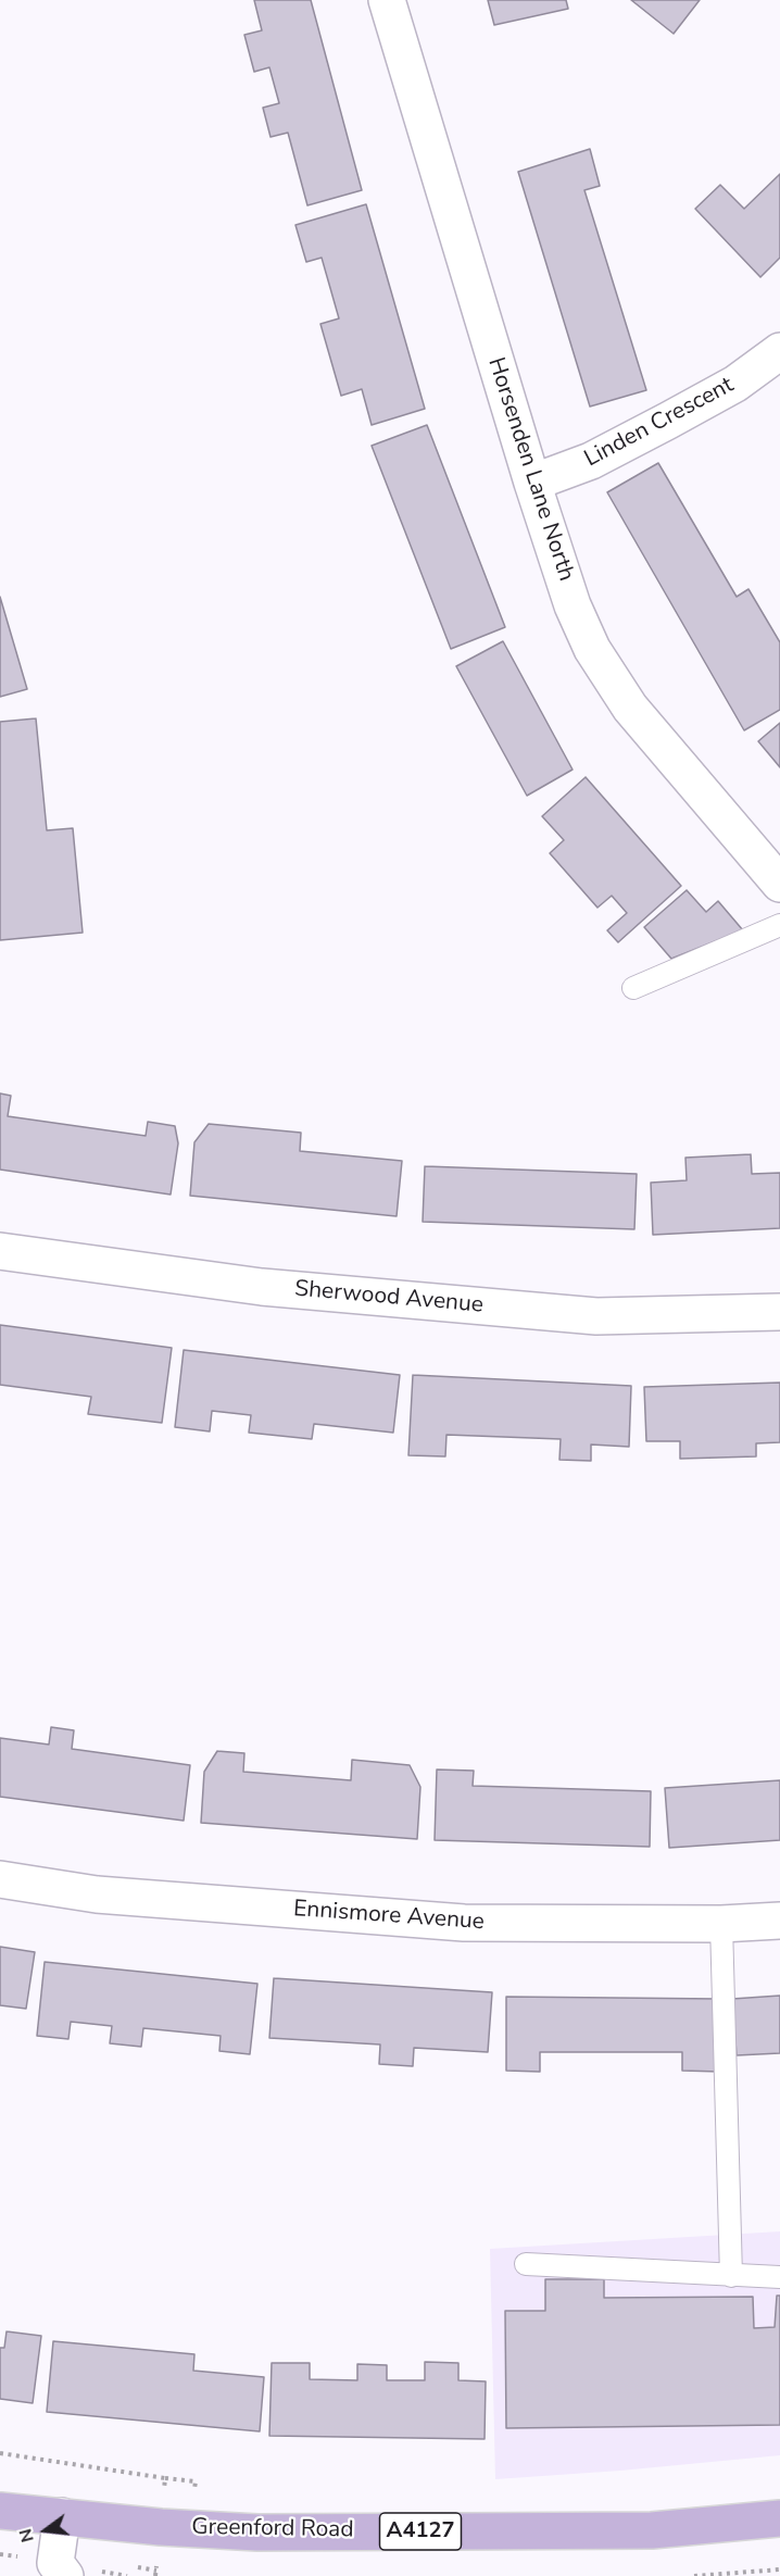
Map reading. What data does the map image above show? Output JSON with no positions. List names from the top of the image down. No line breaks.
{"streets":{"main road":["Greenford Road","A4127"],"street":["Linden Crescent","Horsenden Lane North","Sherwood Avenue","Ennismore Avenue"]},"crossings":[["Linden Crescent","Horsenden Lane North"]],"north":"left"}
